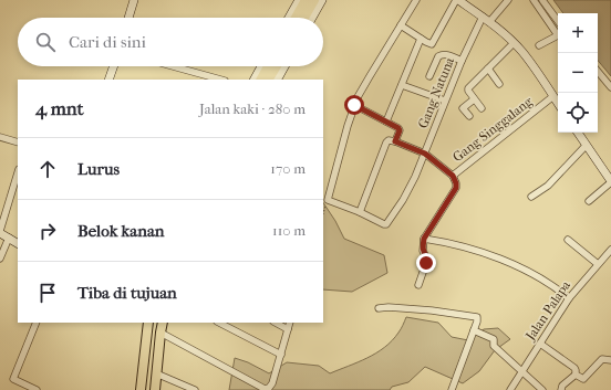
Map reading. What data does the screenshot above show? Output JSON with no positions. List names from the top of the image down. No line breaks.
{"streets":{"street":["Gang Natuna","Gang Singgalang","Jalan Palapa"]},"page":{"map_buttons":["+","−"],"search":"Cari di sini","heading":["4 mnt","Jalan kaki · 280 m"],"list":[["Lurus","170 m"],["Belok kanan","110 m"],"Tiba di tujuan"]}}
